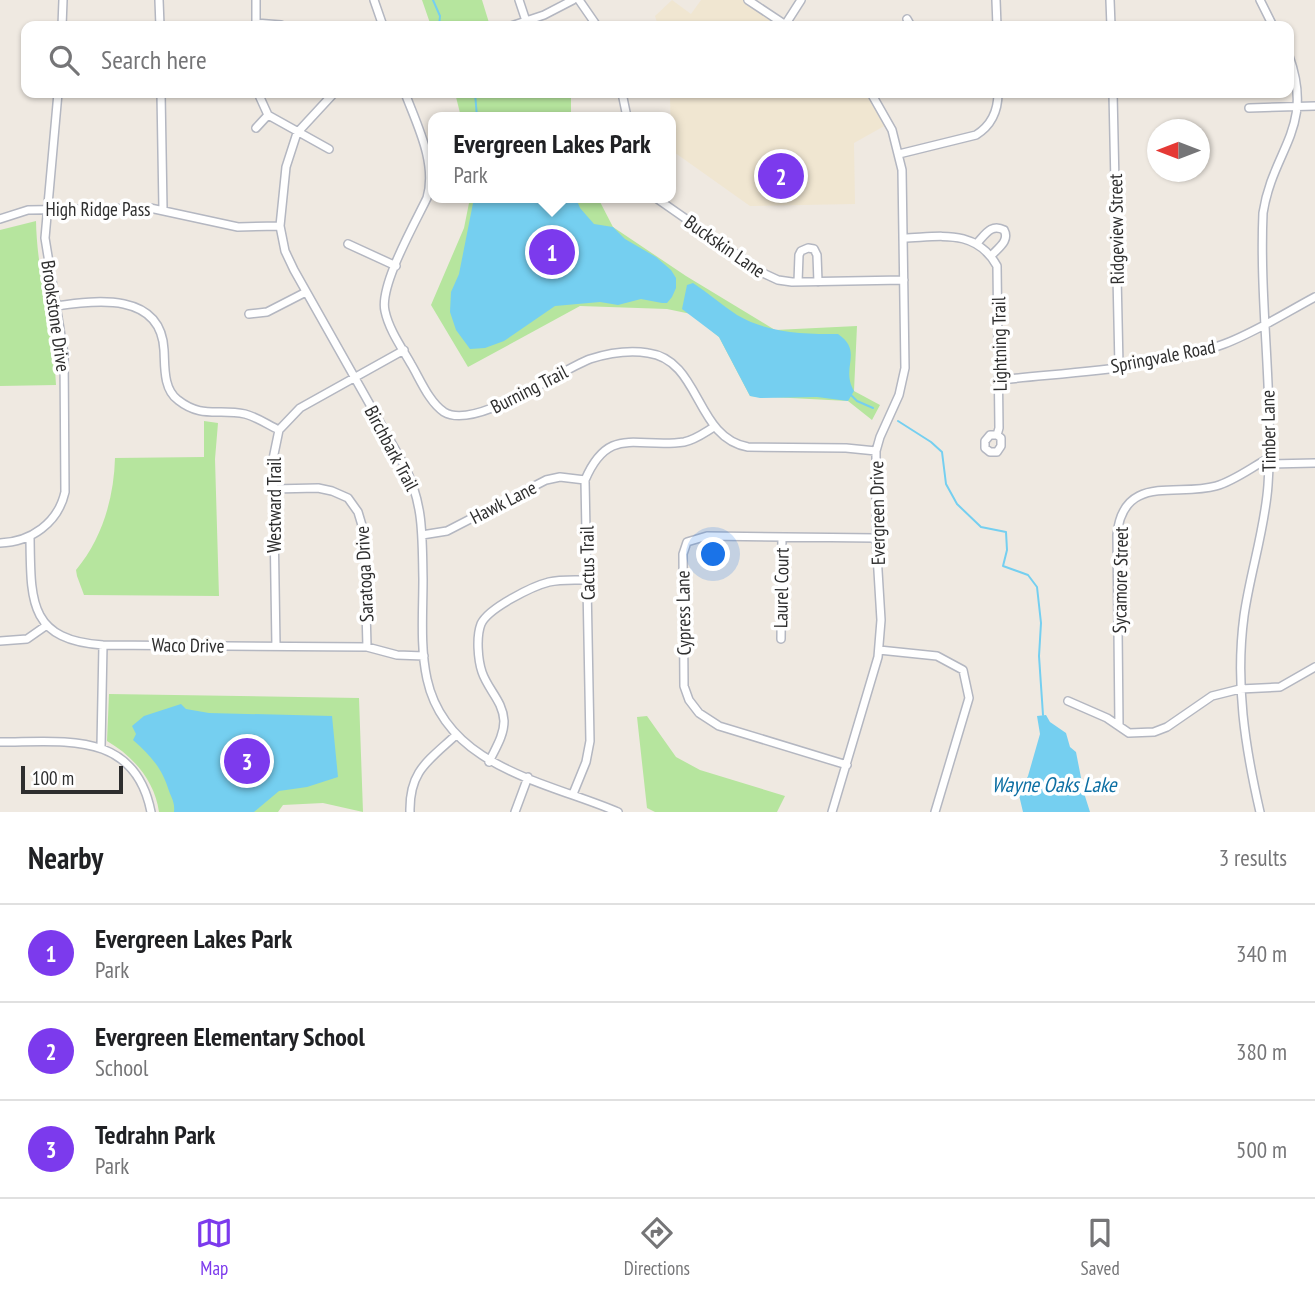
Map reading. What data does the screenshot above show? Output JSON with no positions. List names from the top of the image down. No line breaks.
{"streets":{"street":["High Ridge Pass","Ridgeview Street","Buckskin Lane","Brookstone Drive","Lightning Trail","Springvale Road","Burning Trail","Timber Lane","Birchbark Trail","Hawk Lane","Westward Trail","Evergreen Drive","Cactus Trail","Saratoga Drive","Sycamore Street","Laurel Court","Cypress Lane","Waco Drive"]},"crossings":[["High Ridge Pass","Brookstone Drive"],["High Ridge Pass","Birchbark Trail"],["Ridgeview Street","Springvale Road"],["Buckskin Lane","Evergreen Drive"],["Lightning Trail","Springvale Road"],["Springvale Road","Timber Lane"],["Burning Trail","Westward Trail"],["Burning Trail","Evergreen Drive"],["Timber Lane","Sycamore Street"],["Birchbark Trail","Hawk Lane"],["Birchbark Trail","Westward Trail"],["Birchbark Trail","Cactus Trail"],["Birchbark Trail","Waco Drive"],["Hawk Lane","Cactus Trail"],["Westward Trail","Saratoga Drive"],["Westward Trail","Waco Drive"],["Evergreen Drive","Cypress Lane"],["Saratoga Drive","Waco Drive"],["Laurel Court","Cypress Lane"]],"water":["Wayne Oaks Lake"],"scale_bar":"100 m","north":"left","page":{"search":"Search here","popup":["Evergreen Lakes Park","Park"],"pins":["2","1","3"],"scale":"100 m","heading":["Nearby","3 results"],"list":[{"mark":"1","name":"Evergreen Lakes Park","note":"Park","value":"340 m"},{"mark":"2","name":"Evergreen Elementary School","note":"School","value":"380 m"},{"mark":"3","name":"Tedrahn Park","note":"Park","value":"500 m"}],"nav":["Map","Directions","Saved"]}}
